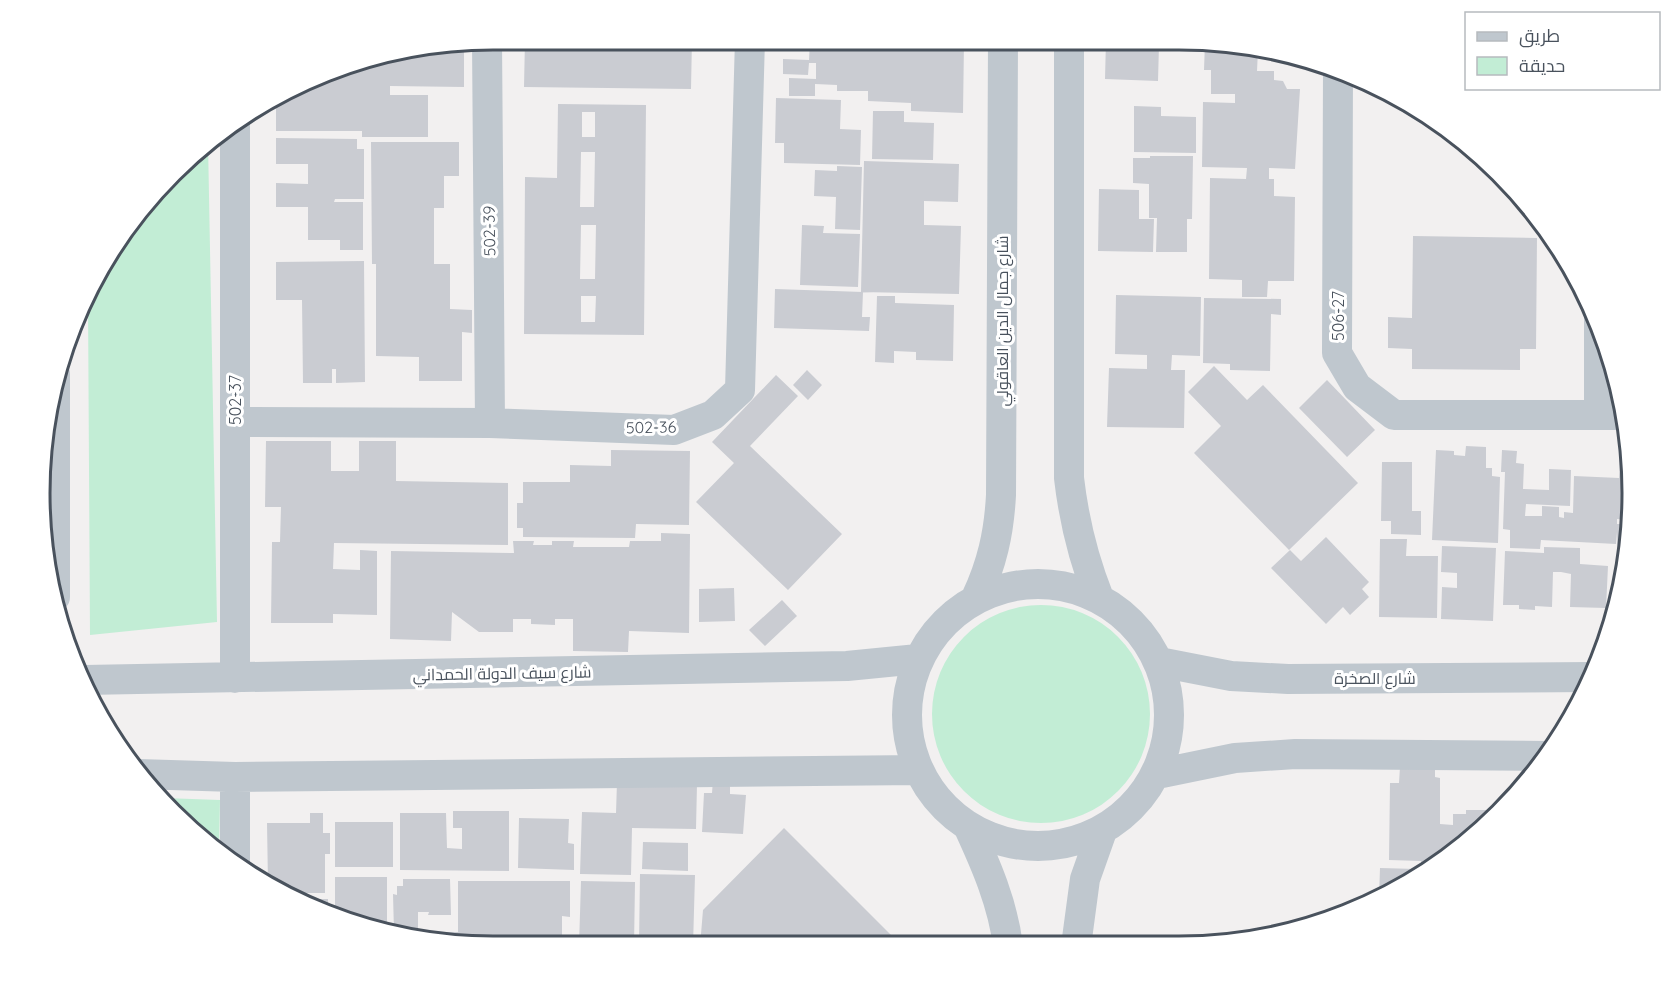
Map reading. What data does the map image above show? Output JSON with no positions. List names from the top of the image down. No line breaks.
{"streets":{"street":["502-39","506-27","شارع جمال الدين العاقولي","502-37","502-36","شارع سيف الدولة الحمداني","شارع الصخرة"]},"crossings":[["502-39","502-36"],["502-37","502-36"],["502-37","شارع سيف الدولة الحمداني"]],"legend":["طريق","حديقة"]}
